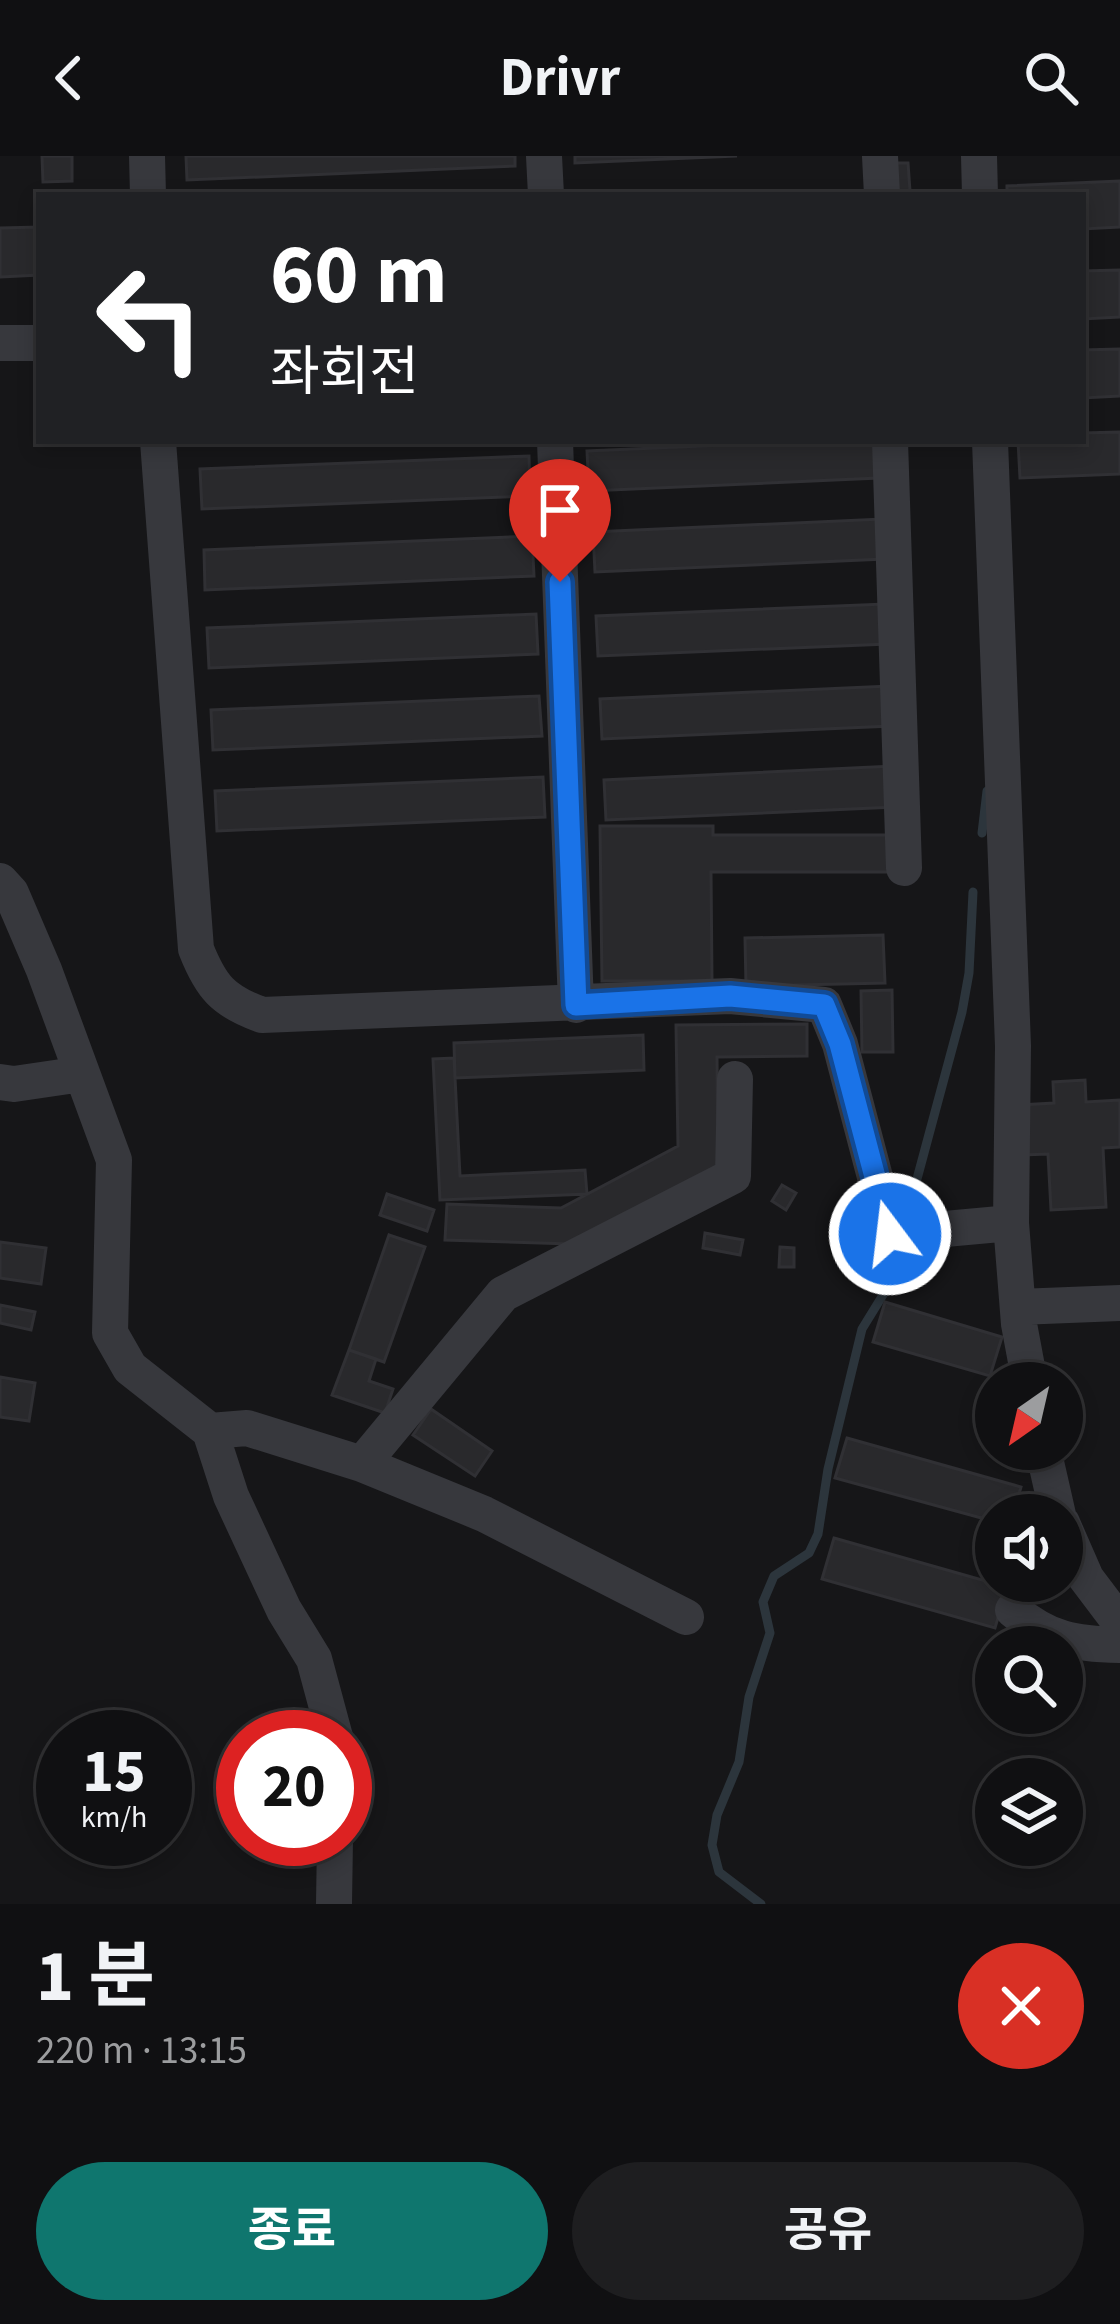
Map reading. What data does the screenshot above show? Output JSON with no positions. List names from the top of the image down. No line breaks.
{"north":"bottom left","page":{"header":"Drivr","turn":["60 m","좌회전"],"speed":"15 km/h","limit":"20","heading":["1 분","220 m · 13:15"],"buttons":["종료","공유"]}}
